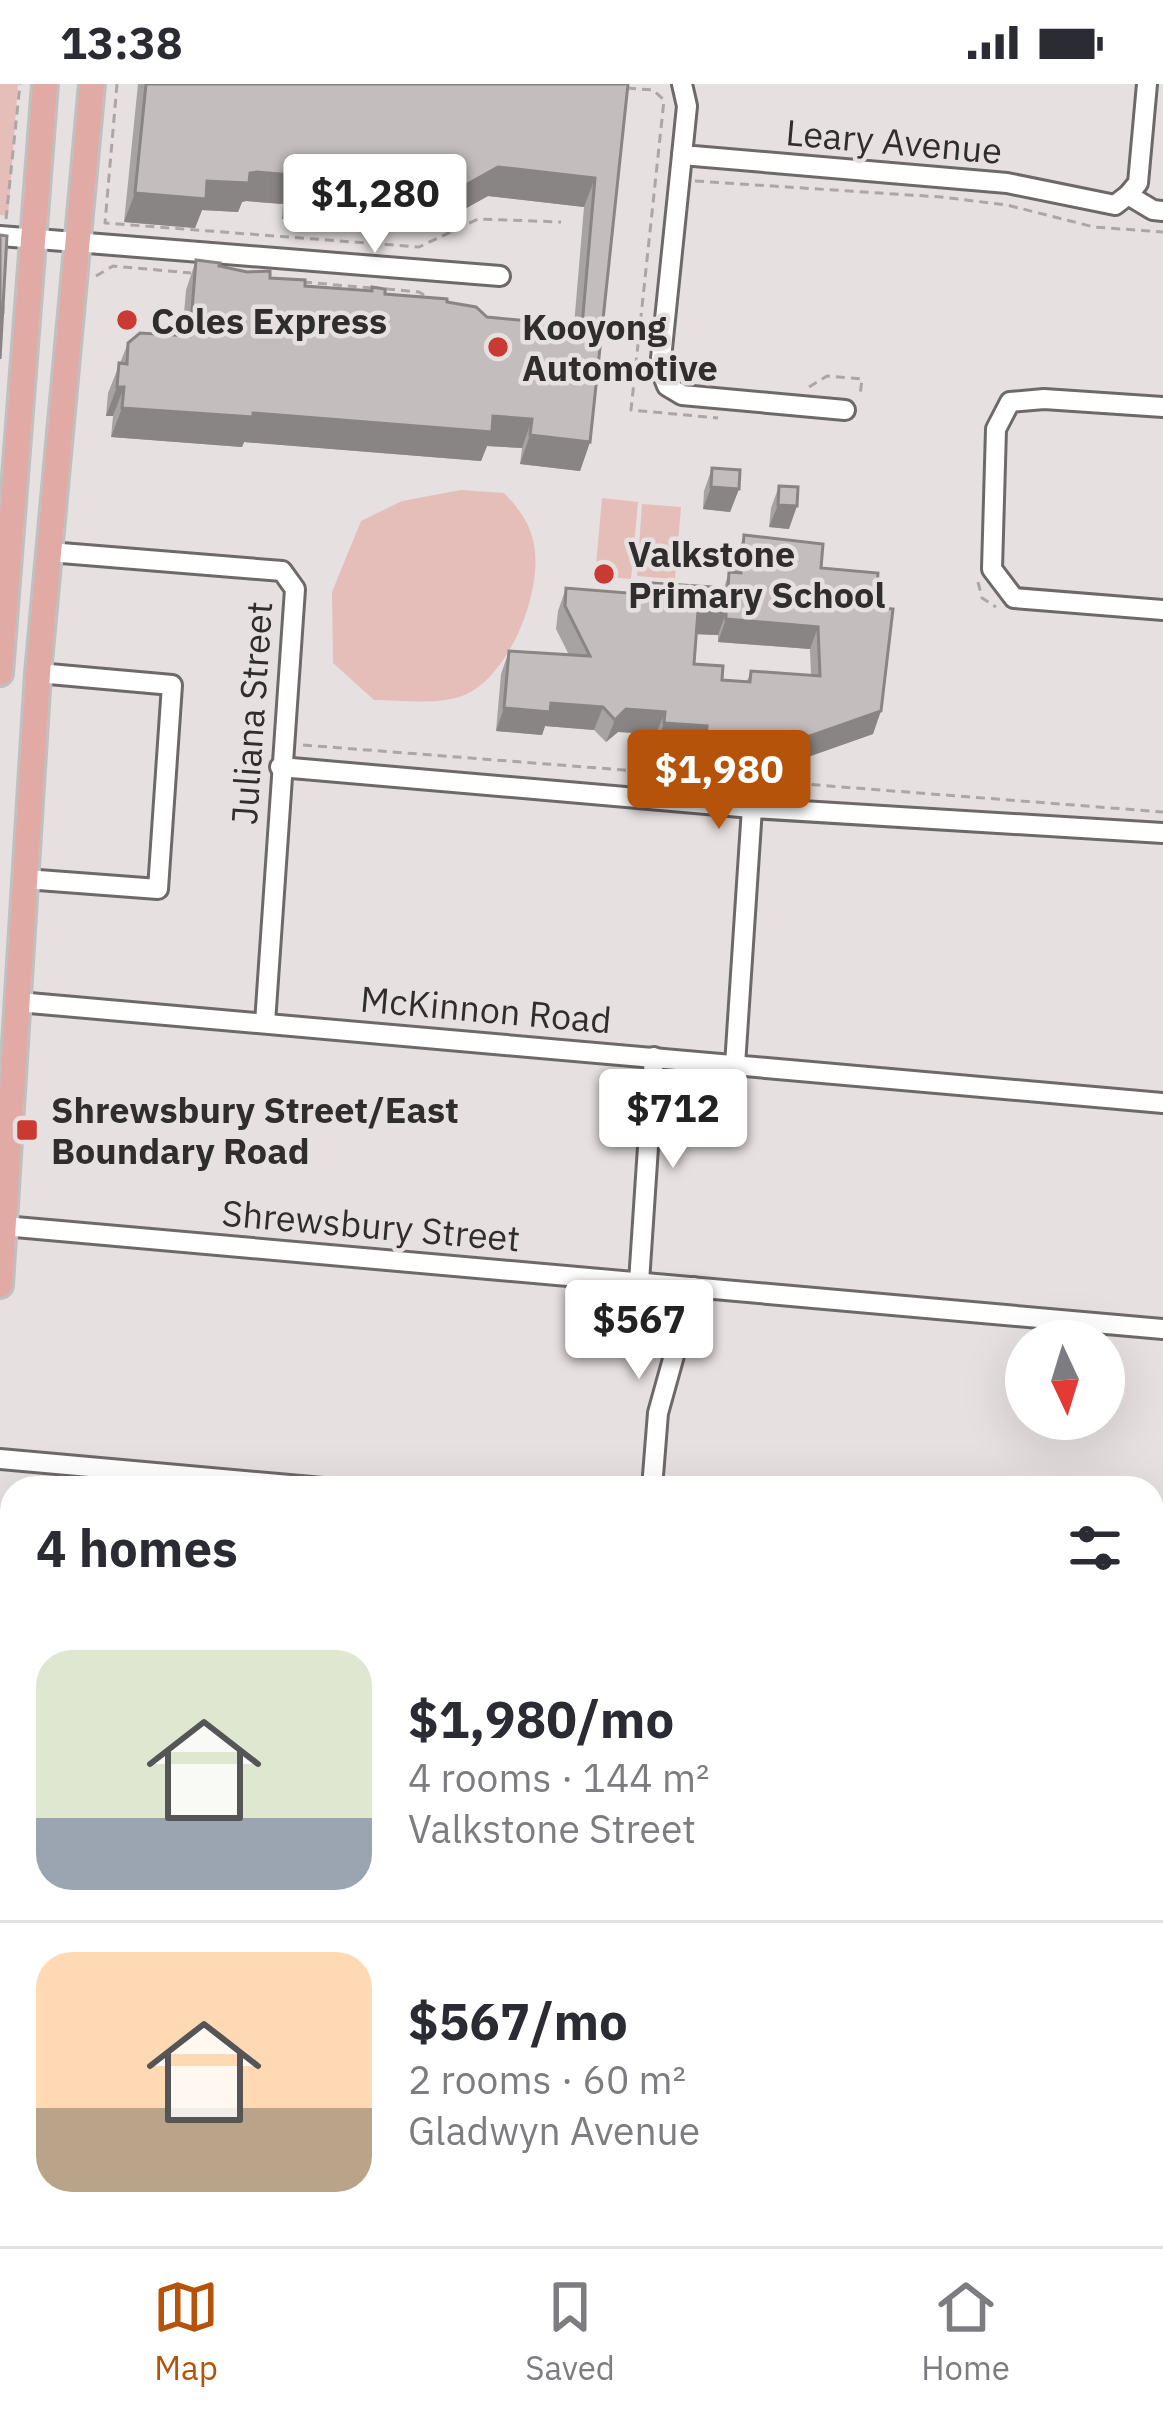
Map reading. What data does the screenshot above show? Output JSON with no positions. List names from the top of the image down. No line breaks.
{"streets":{"street":["Leary Avenue","Juliana Street","McKinnon Road","Shrewsbury Street"]},"crossings":[["Juliana Street","McKinnon Road"]],"places":{"other":["Coles Express","Kooyong Automotive","Valkstone Primary School"],"transit":["Shrewsbury Street/East Boundary Road"]},"north":"bottom","page":{"status":"13:38","price":["$1,280","$1,980","$712","$567"],"heading":"4 homes","list":[{"name":"$1,980/mo","note":"4 rooms · 144 m² · Valkstone Street"},{"name":"$567/mo","note":"2 rooms · 60 m² · Gladwyn Avenue"}],"tabs":["Map","Saved","Home"]}}
